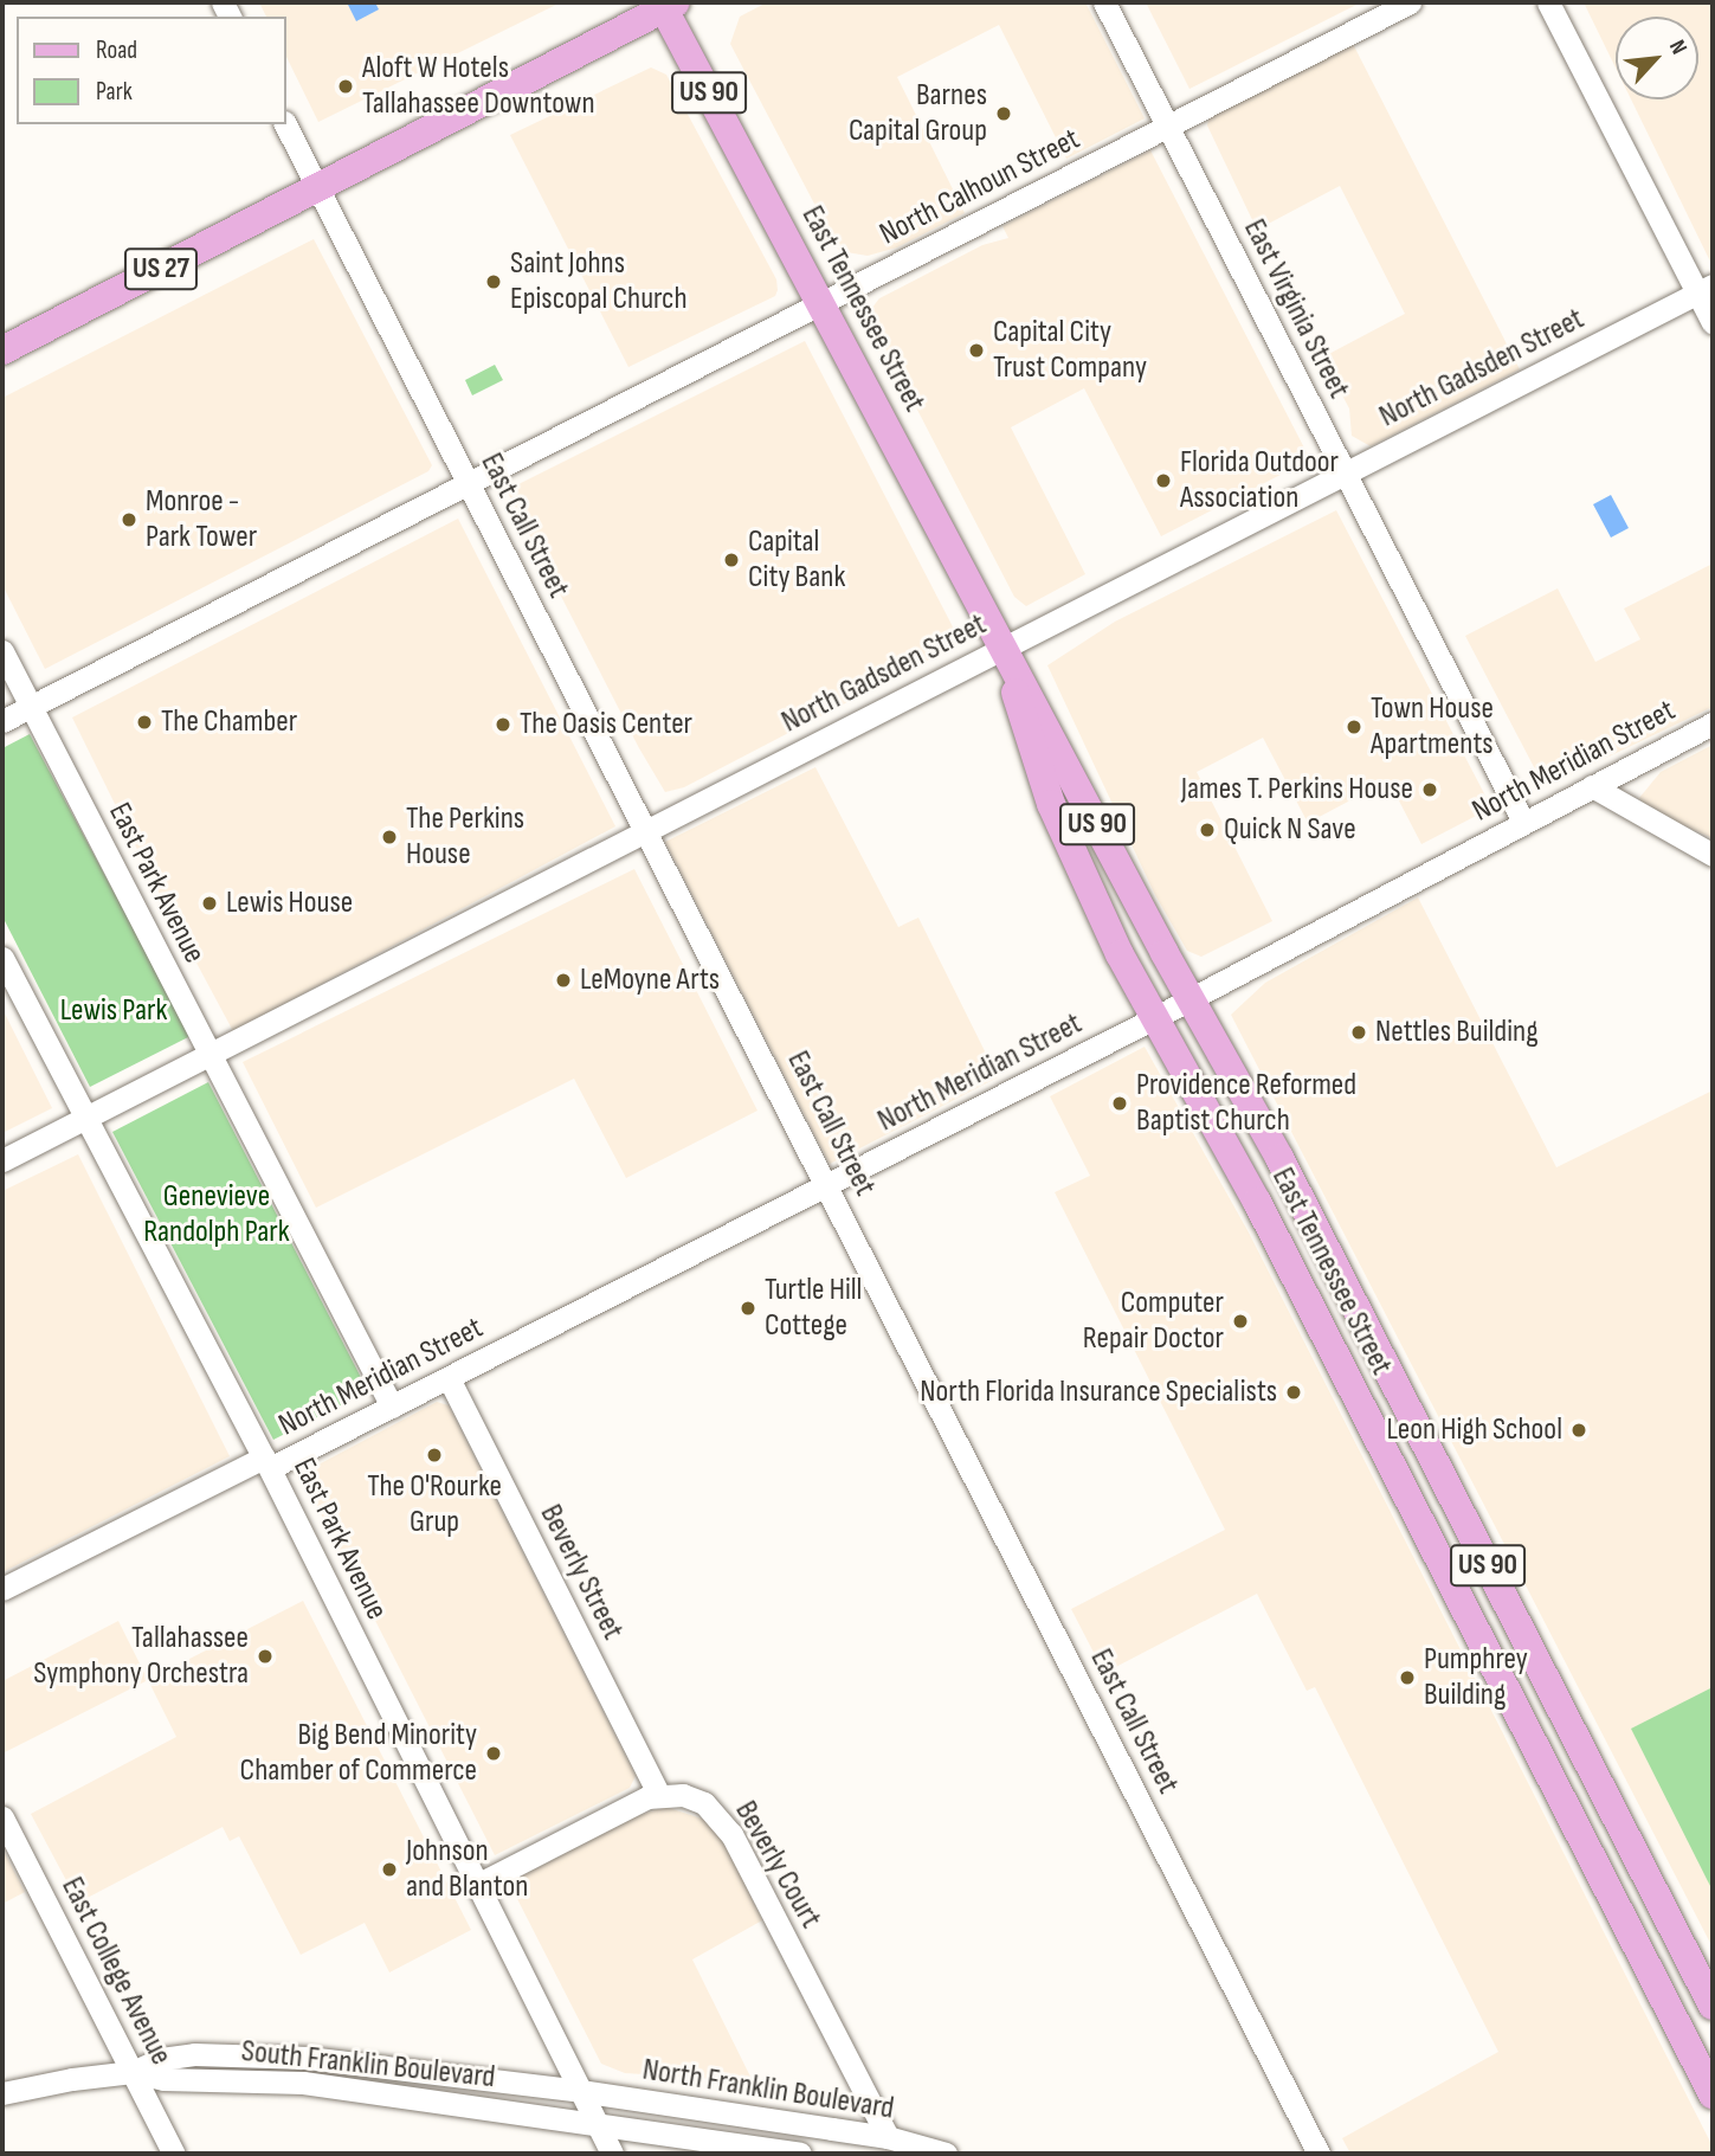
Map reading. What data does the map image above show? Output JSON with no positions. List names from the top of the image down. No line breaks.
{"streets":{"main road":["US 90","US 27","East Tennessee Street"],"street":["North Calhoun Street","East Virginia Street","North Gadsden Street","East Call Street","North Meridian Street","East Park Avenue","Beverly Street","Beverly Court","East College Avenue","South Franklin Boulevard","North Franklin Boulevard"]},"crossings":[["North Calhoun Street","East Tennessee Street"],["North Calhoun Street","East Virginia Street"],["North Calhoun Street","East Call Street"],["North Calhoun Street","East Park Avenue"],["US 27","East Tennessee Street"],["US 27","East Call Street"],["East Tennessee Street","North Gadsden Street"],["East Tennessee Street","North Meridian Street"],["East Virginia Street","North Gadsden Street"],["East Virginia Street","North Meridian Street"],["North Gadsden Street","East Call Street"],["North Gadsden Street","East Park Avenue"],["East Call Street","North Meridian Street"],["North Meridian Street","East Park Avenue"],["North Meridian Street","Beverly Street"],["East Park Avenue","South Franklin Boulevard"],["East Park Avenue","North Franklin Boulevard"],["Beverly Street","Beverly Court"],["Beverly Court","North Franklin Boulevard"],["East College Avenue","South Franklin Boulevard"],["South Franklin Boulevard","North Franklin Boulevard"]],"parks":["Lewis Park","Genevieve Randolph Park"],"places":["Aloft W Hotels Tallahassee Downtown","Barnes Capital Group","Saint Johns Episcopal Church","Capital City Trust Company","Florida Outdoor Association","Monroe - Park Tower","Capital City Bank","The Chamber","The Oasis Center","Town House Apartments","James T. Perkins House","Quick N Save","The Perkins House","Lewis House","LeMoyne Arts","Nettles Building","Providence Reformed Baptist Church","Turtle Hill Cottege","Computer Repair Doctor","North Florida Insurance Specialists","Leon High School","The O'Rourke Grup","Tallahassee Symphony Orchestra","Pumphrey Building","Big Bend Minority Chamber of Commerce","Johnson and Blanton"],"legend":["Road","Park"],"north":"top right"}
